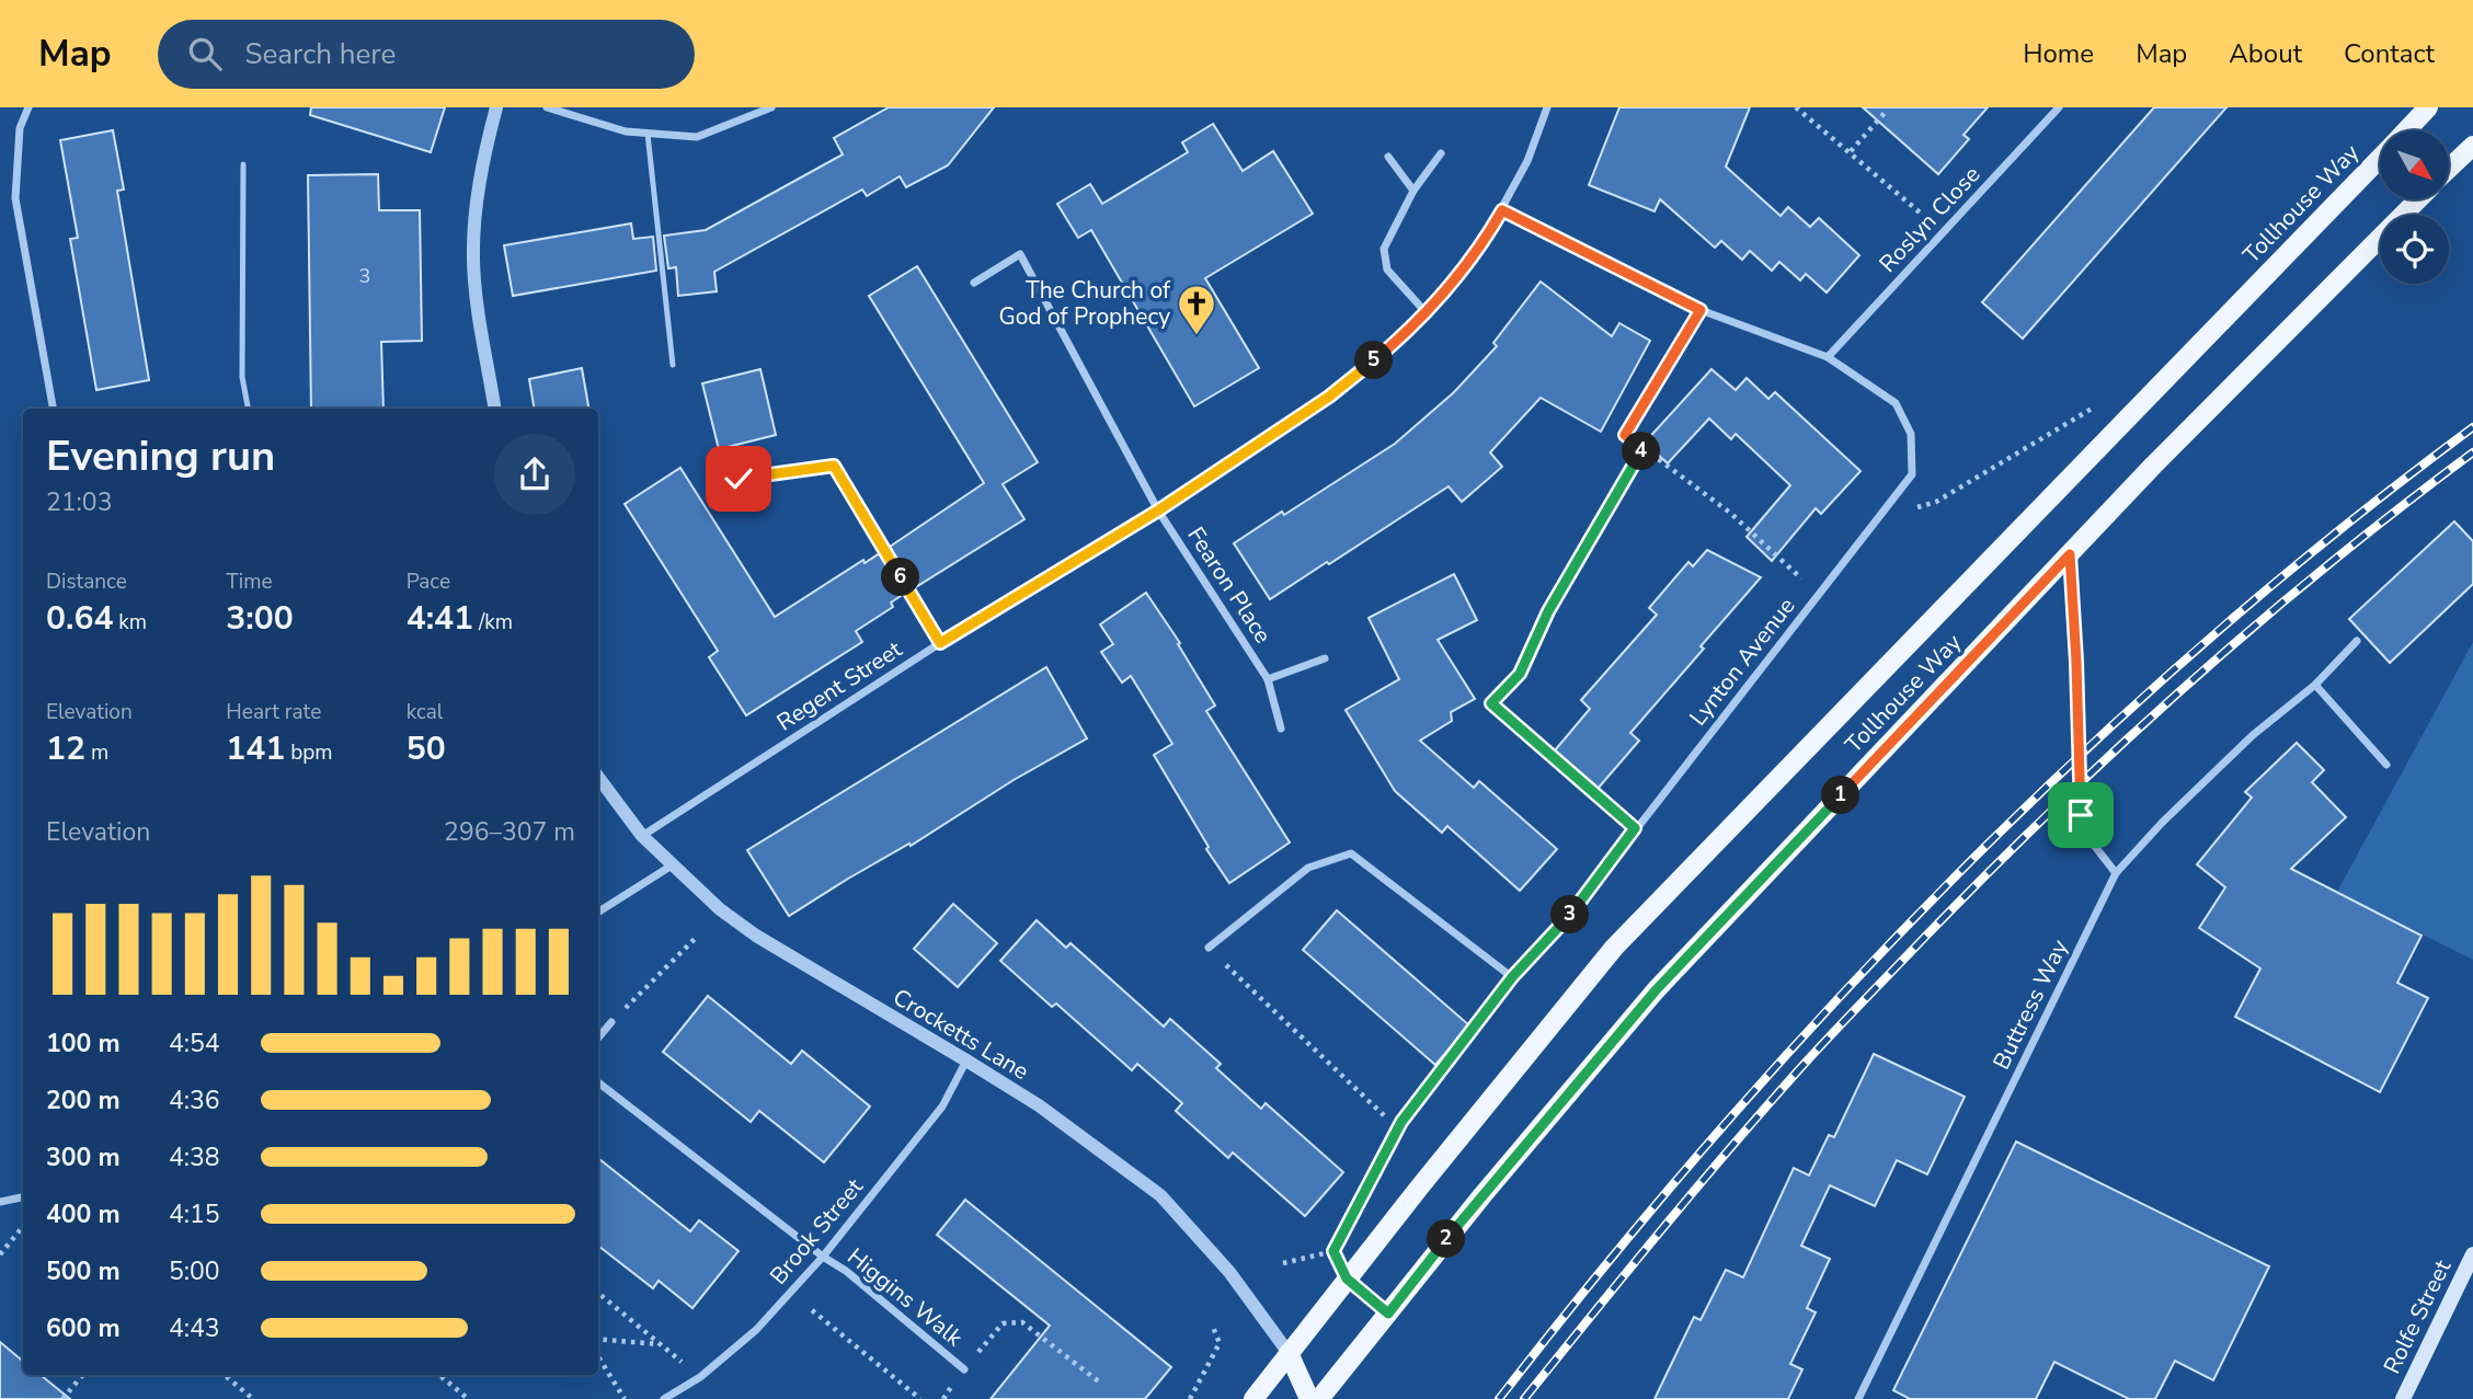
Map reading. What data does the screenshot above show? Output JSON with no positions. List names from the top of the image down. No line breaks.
{"streets":{"main road":["Tollhouse Way","Rolfe Street"],"street":["Roslyn Close","Fearon Place","Lynton Avenue","Regent Street","Buttress Way","Crocketts Lane","Brook Street","Higgins Walk"]},"crossings":[["Tollhouse Way","Crocketts Lane"],["Roslyn Close","Lynton Avenue"],["Fearon Place","Regent Street"],["Lynton Avenue","Regent Street"],["Regent Street","Crocketts Lane"],["Crocketts Lane","Brook Street"],["Brook Street","Higgins Walk"]],"places":{"church":["The Church of God of Prophecy"]},"house_numbers":["3"],"north":"bottom right","page":{"header":"Map","search":"Search here","nav":["Home","Map","About","Contact"],"pins":["5","4","6","1","3","2"],"heading":["Evening run","21:03"],"stats":[["Distance","0.64 km"],["Time","3:00"],["Pace","4:41 /km"],["Elevation","12 m"],["Heart rate","141 bpm"],["kcal","50"]],"chart":["Elevation","296–307 m"],"list":[{"name":"100 m","note":"4:54"},{"name":"200 m","note":"4:36"},{"name":"300 m","note":"4:38"},{"name":"400 m","note":"4:15"},{"name":"500 m","note":"5:00"},{"name":"600 m","note":"4:43"}]}}
